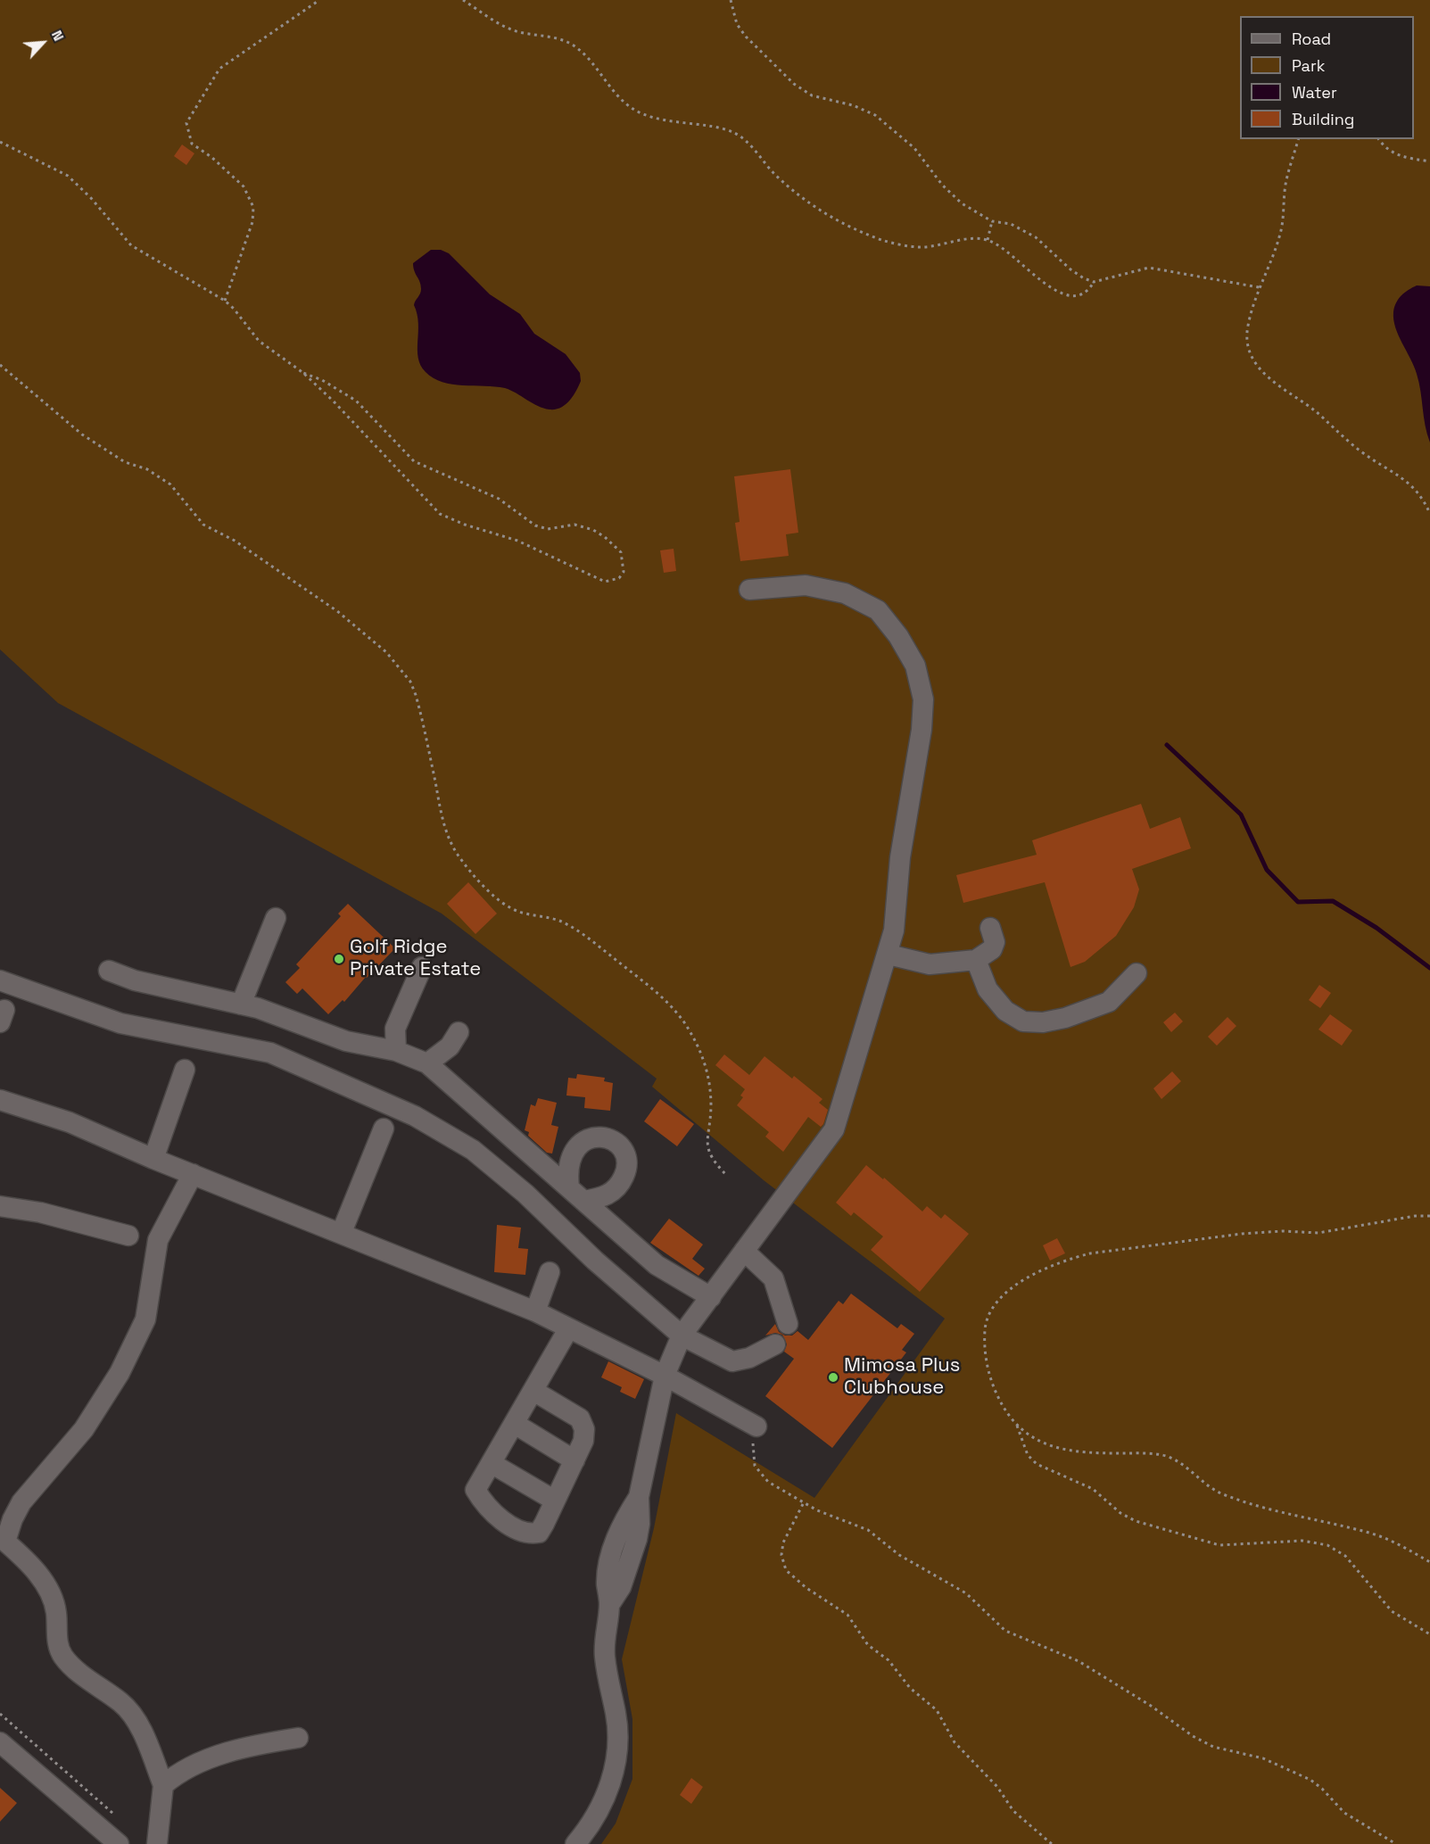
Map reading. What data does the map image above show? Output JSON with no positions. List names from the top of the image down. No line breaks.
{"places":["Golf Ridge Private Estate","Mimosa Plus Clubhouse"],"legend":["Road","Park","Water","Building"],"north":"top right"}
